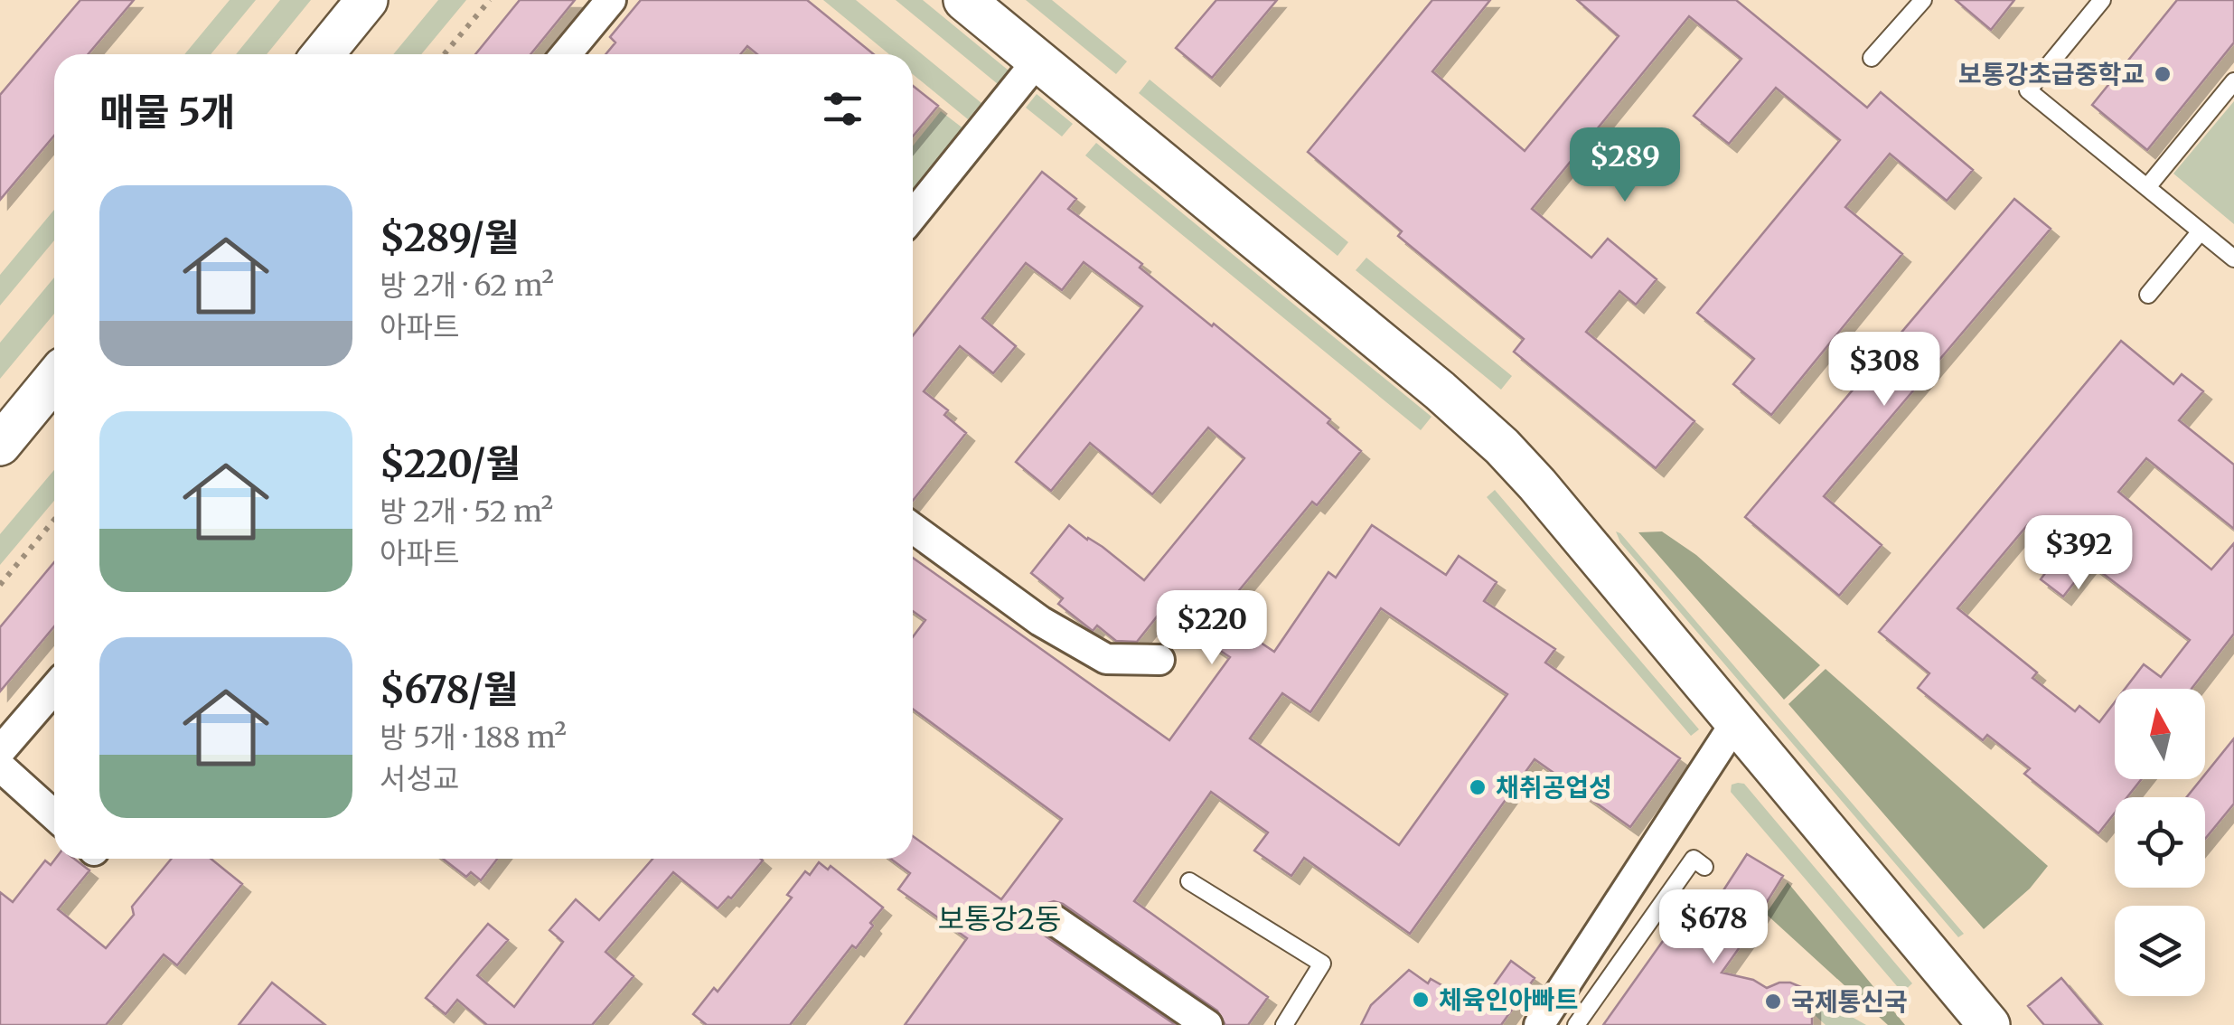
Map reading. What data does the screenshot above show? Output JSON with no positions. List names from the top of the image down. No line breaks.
{"districts":["보통강2동"],"places":["보통강초급중학교","채취공업성","체육인아빠트","국제통신국"],"north":"top","page":{"heading":"매물 5개","price":["$289","$308","$392","$220","$678"],"list":[{"name":"$289/월","note":"방 2개 · 62 m² · 아파트"},{"name":"$220/월","note":"방 2개 · 52 m² · 아파트"},{"name":"$678/월","note":"방 5개 · 188 m² · 서성교"}]}}
